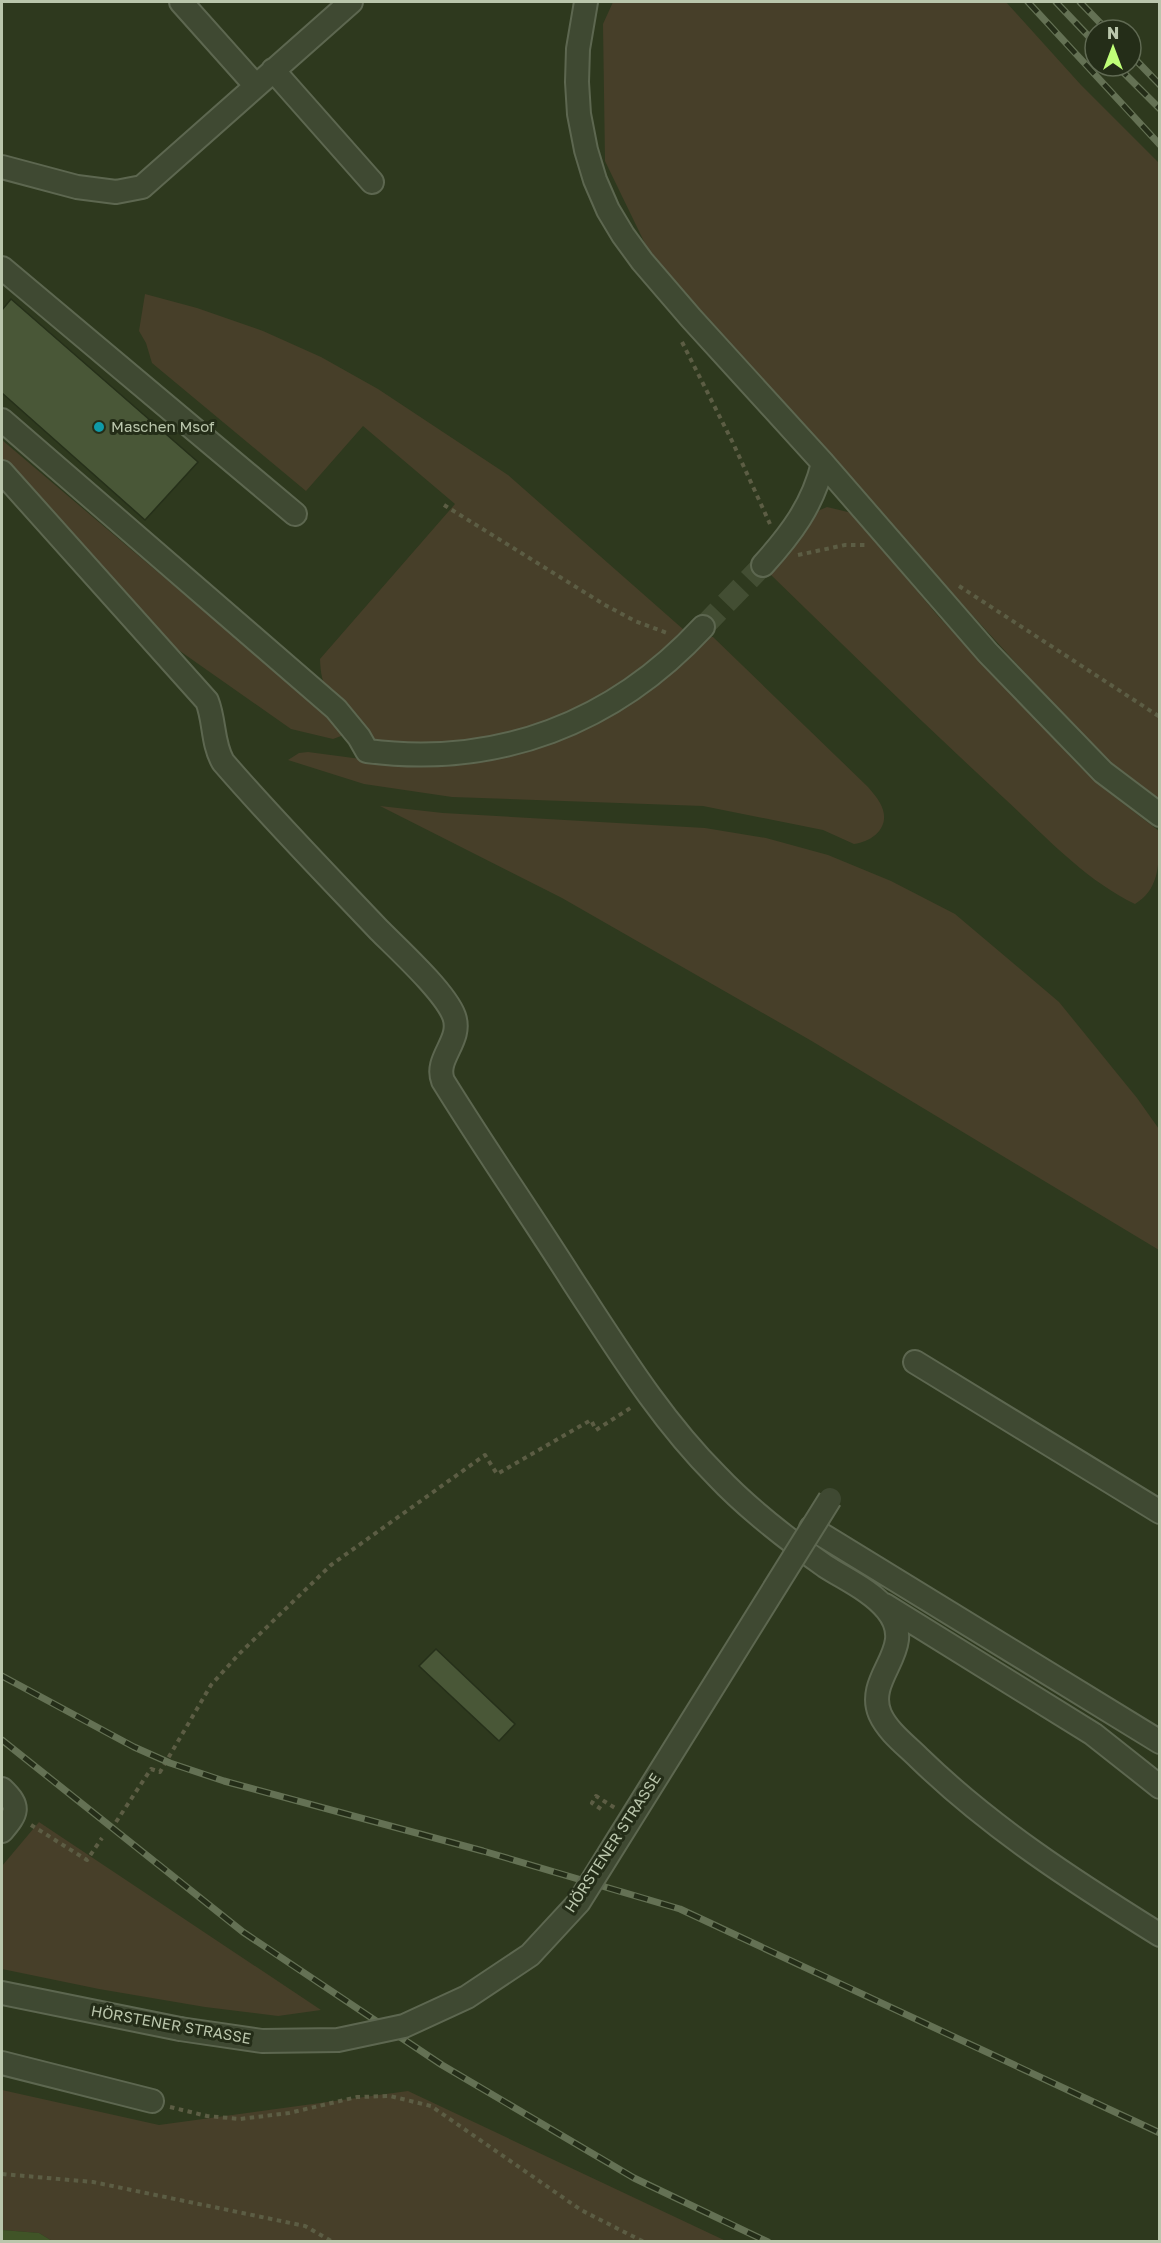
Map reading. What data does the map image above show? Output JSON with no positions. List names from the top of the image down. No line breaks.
{"streets":{"street":["HÖRSTENER STRASSE"]},"places":["Maschen Msof"],"north":"top"}
